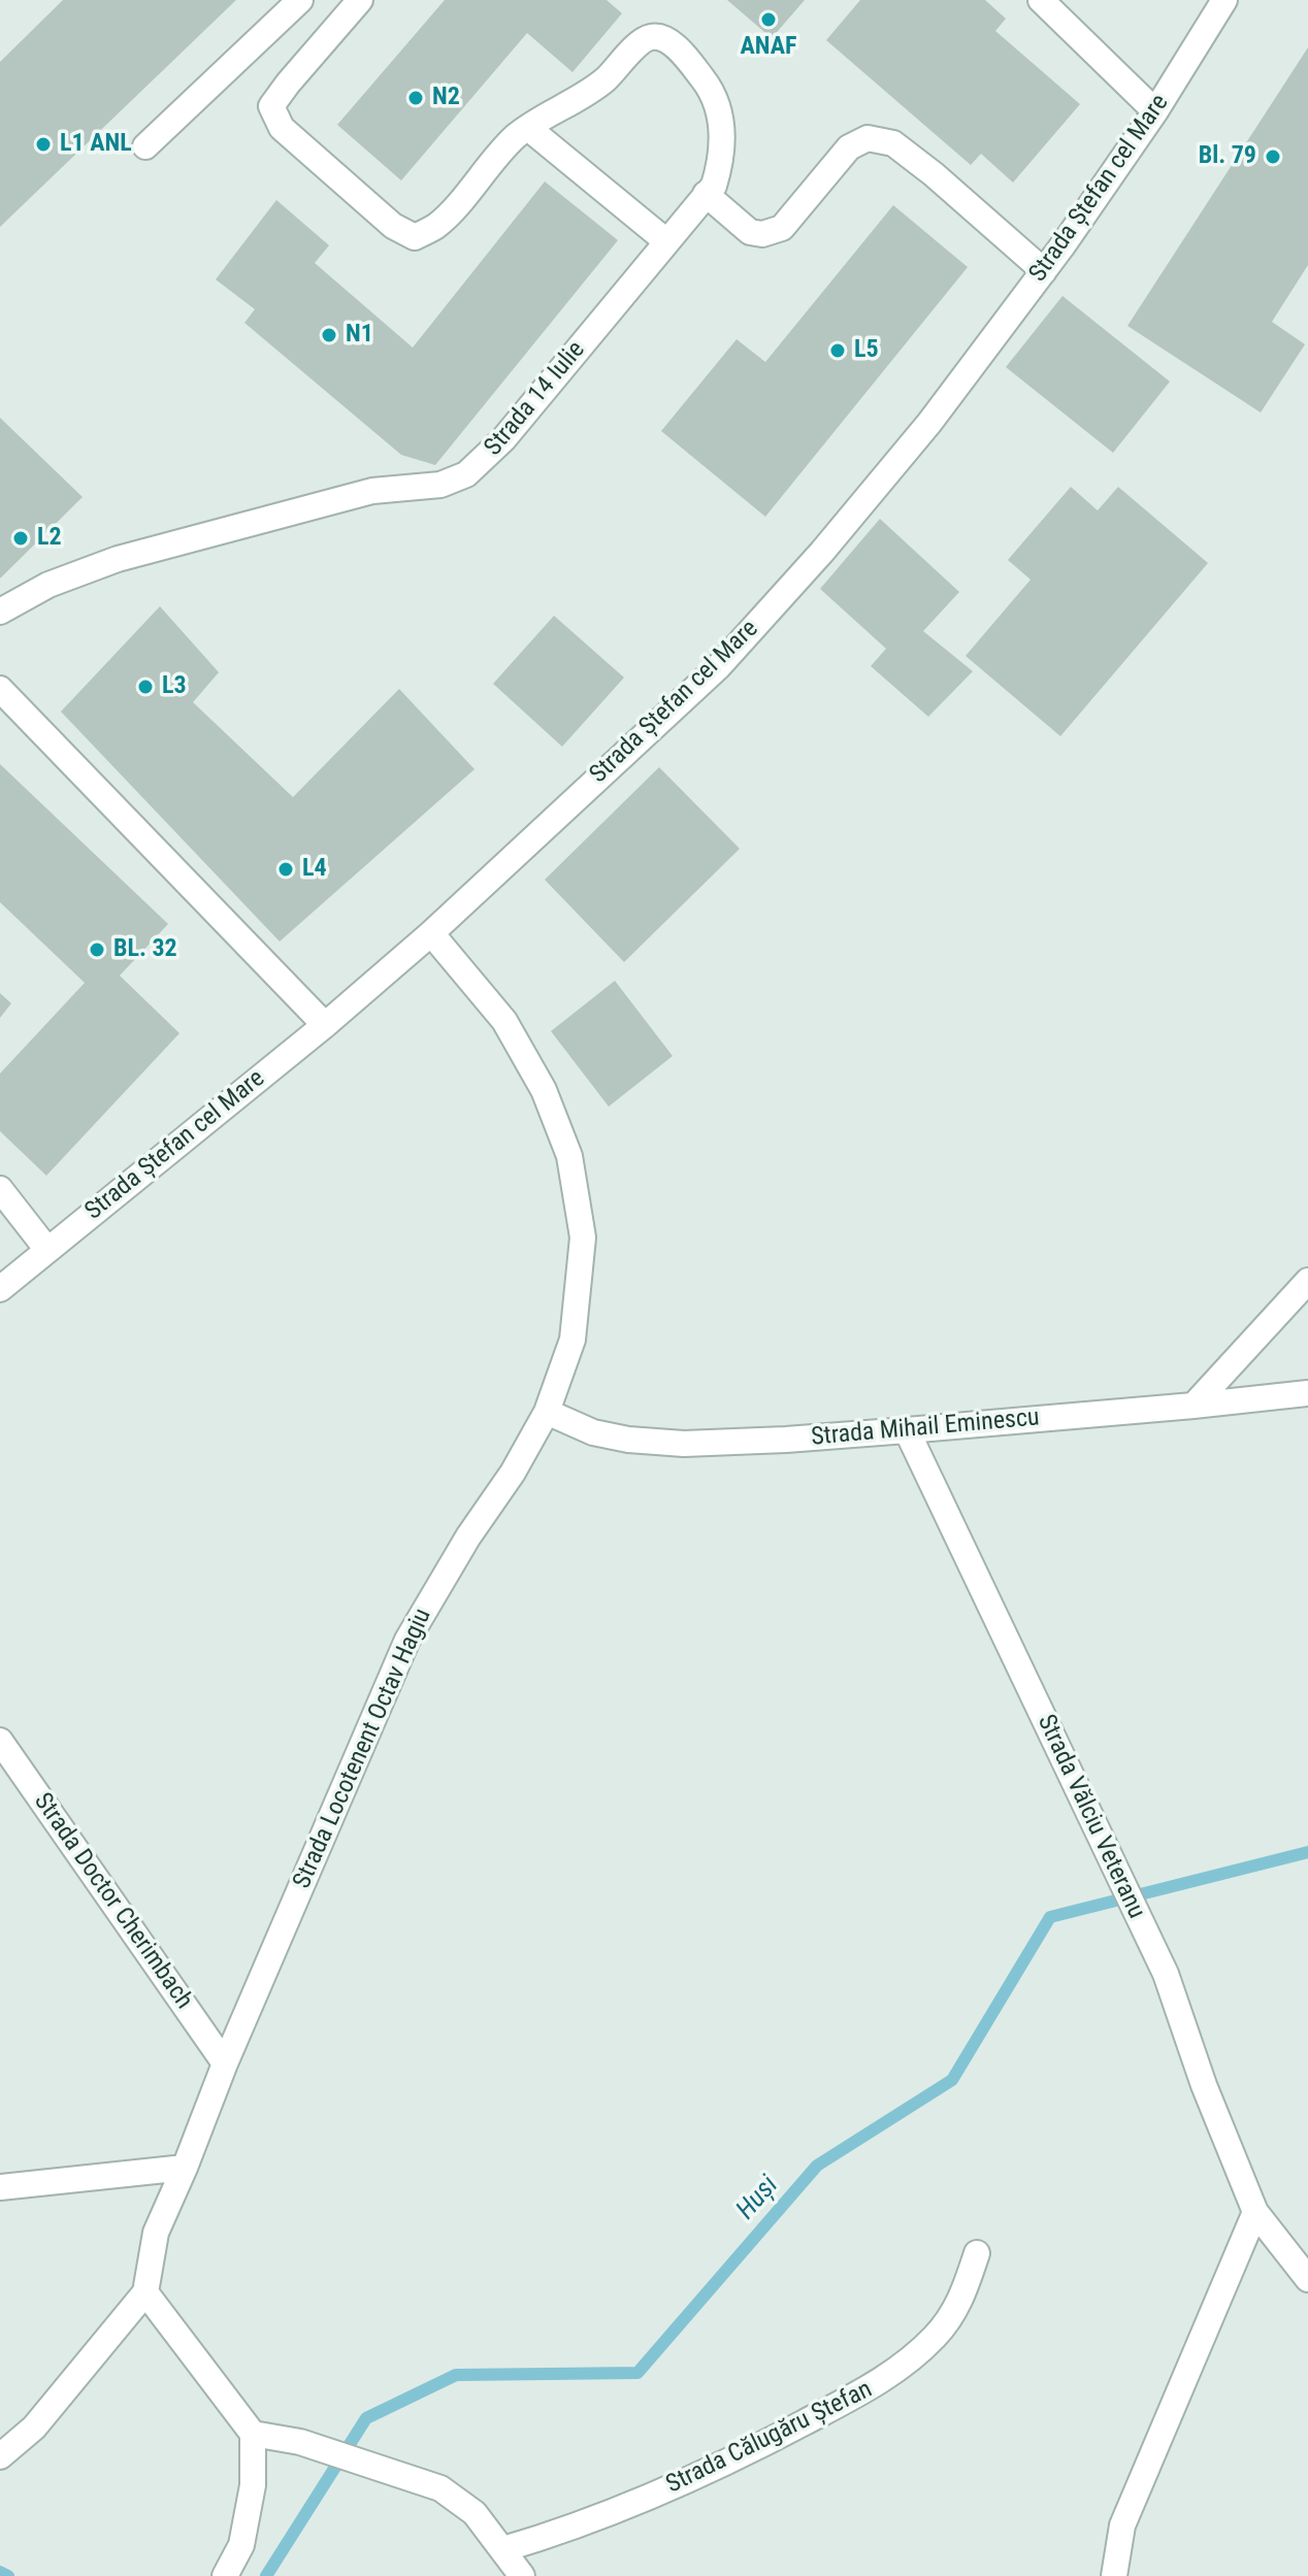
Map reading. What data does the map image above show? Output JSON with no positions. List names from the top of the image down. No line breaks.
{"streets":{"street":["Strada Ștefan cel Mare","Strada 14 Iulie","Strada Mihail Eminescu","Strada Locotenent Octav Hagiu","Strada Vălciu Veteranu","Strada Doctor Cherimbach","Strada Călugăru Ștefan"]},"crossings":[["Strada Ștefan cel Mare","Strada Locotenent Octav Hagiu"],["Strada Mihail Eminescu","Strada Locotenent Octav Hagiu"],["Strada Mihail Eminescu","Strada Vălciu Veteranu"],["Strada Locotenent Octav Hagiu","Strada Doctor Cherimbach"]],"water":["Huși"],"places":["ANAF","N2","L1 ANL","Bl. 79","N1","L5","L2","L3","L4","BL. 32"]}
